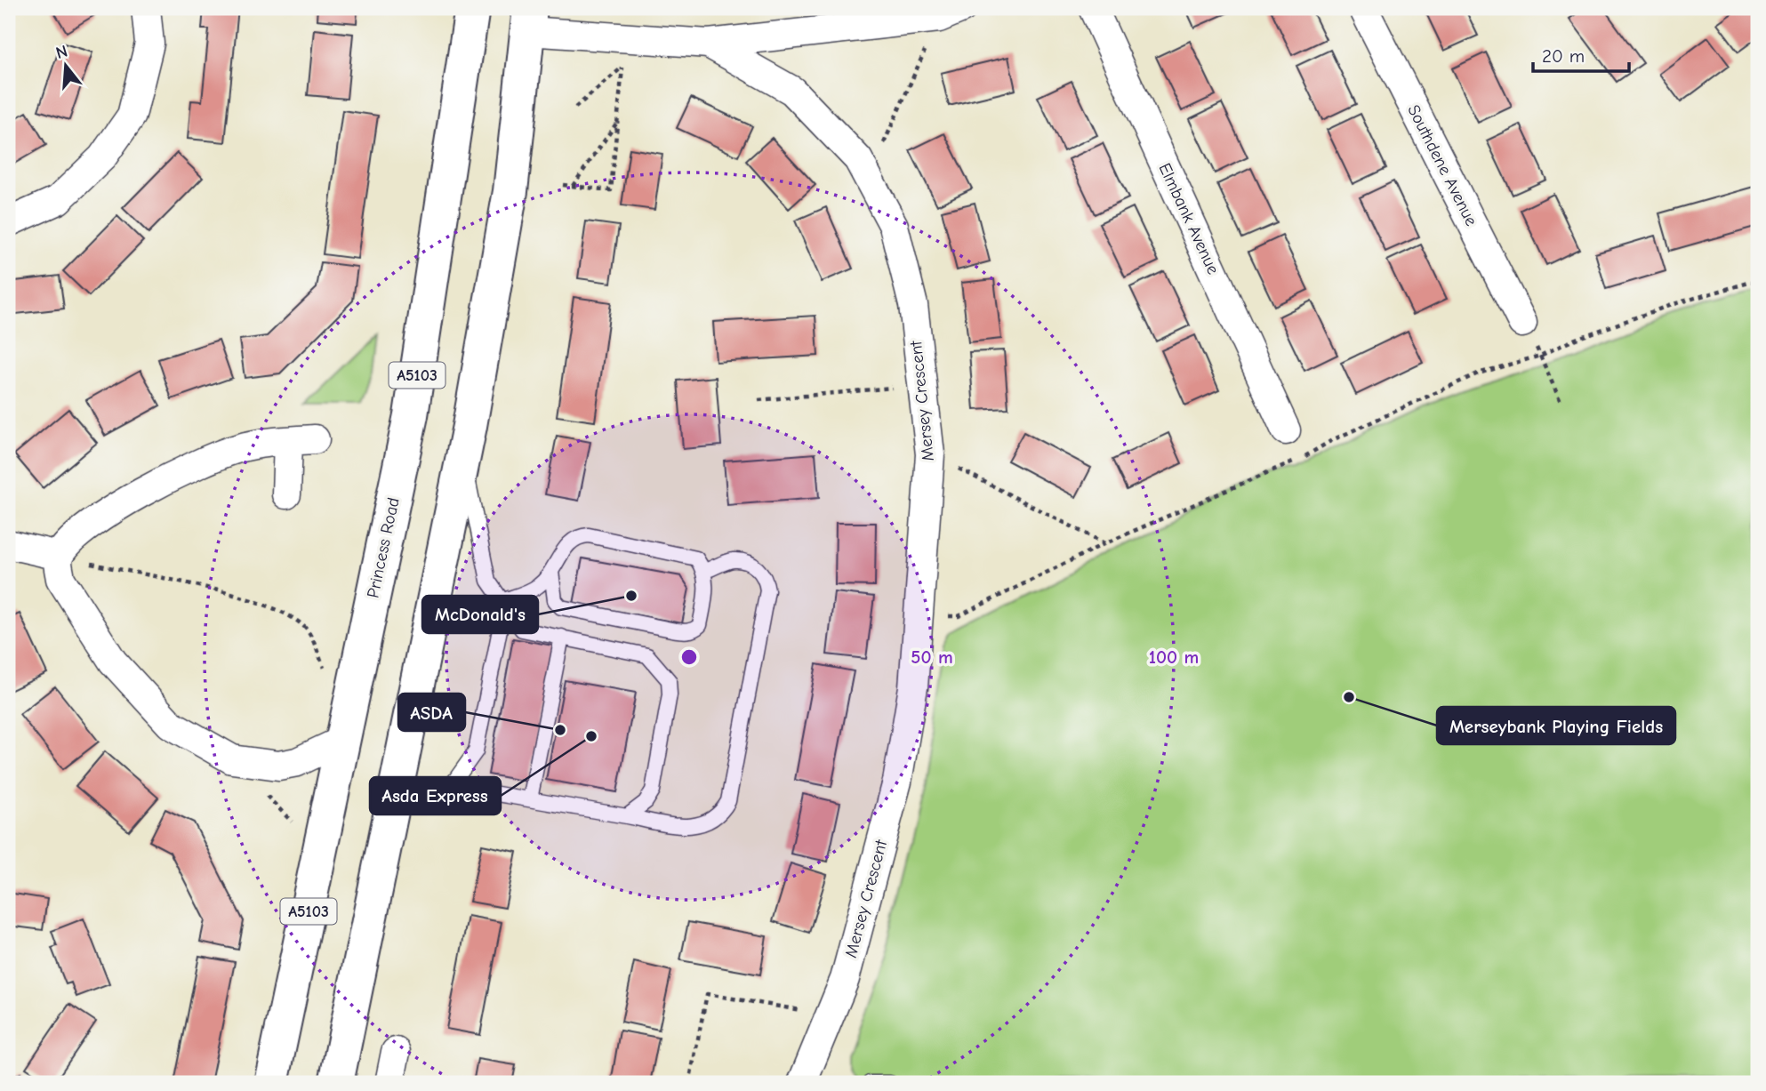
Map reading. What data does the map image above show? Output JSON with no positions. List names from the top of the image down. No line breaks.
{"streets":{"highway":["A5103","Princess Road"],"street":["Southdene Avenue","Elmbank Avenue","Mersey Crescent"]},"places":["McDonald's","Merseybank Playing Fields","ASDA","Asda Express"],"scale_bar":"20 m","north":"top","rings":["50 m","100 m"]}
